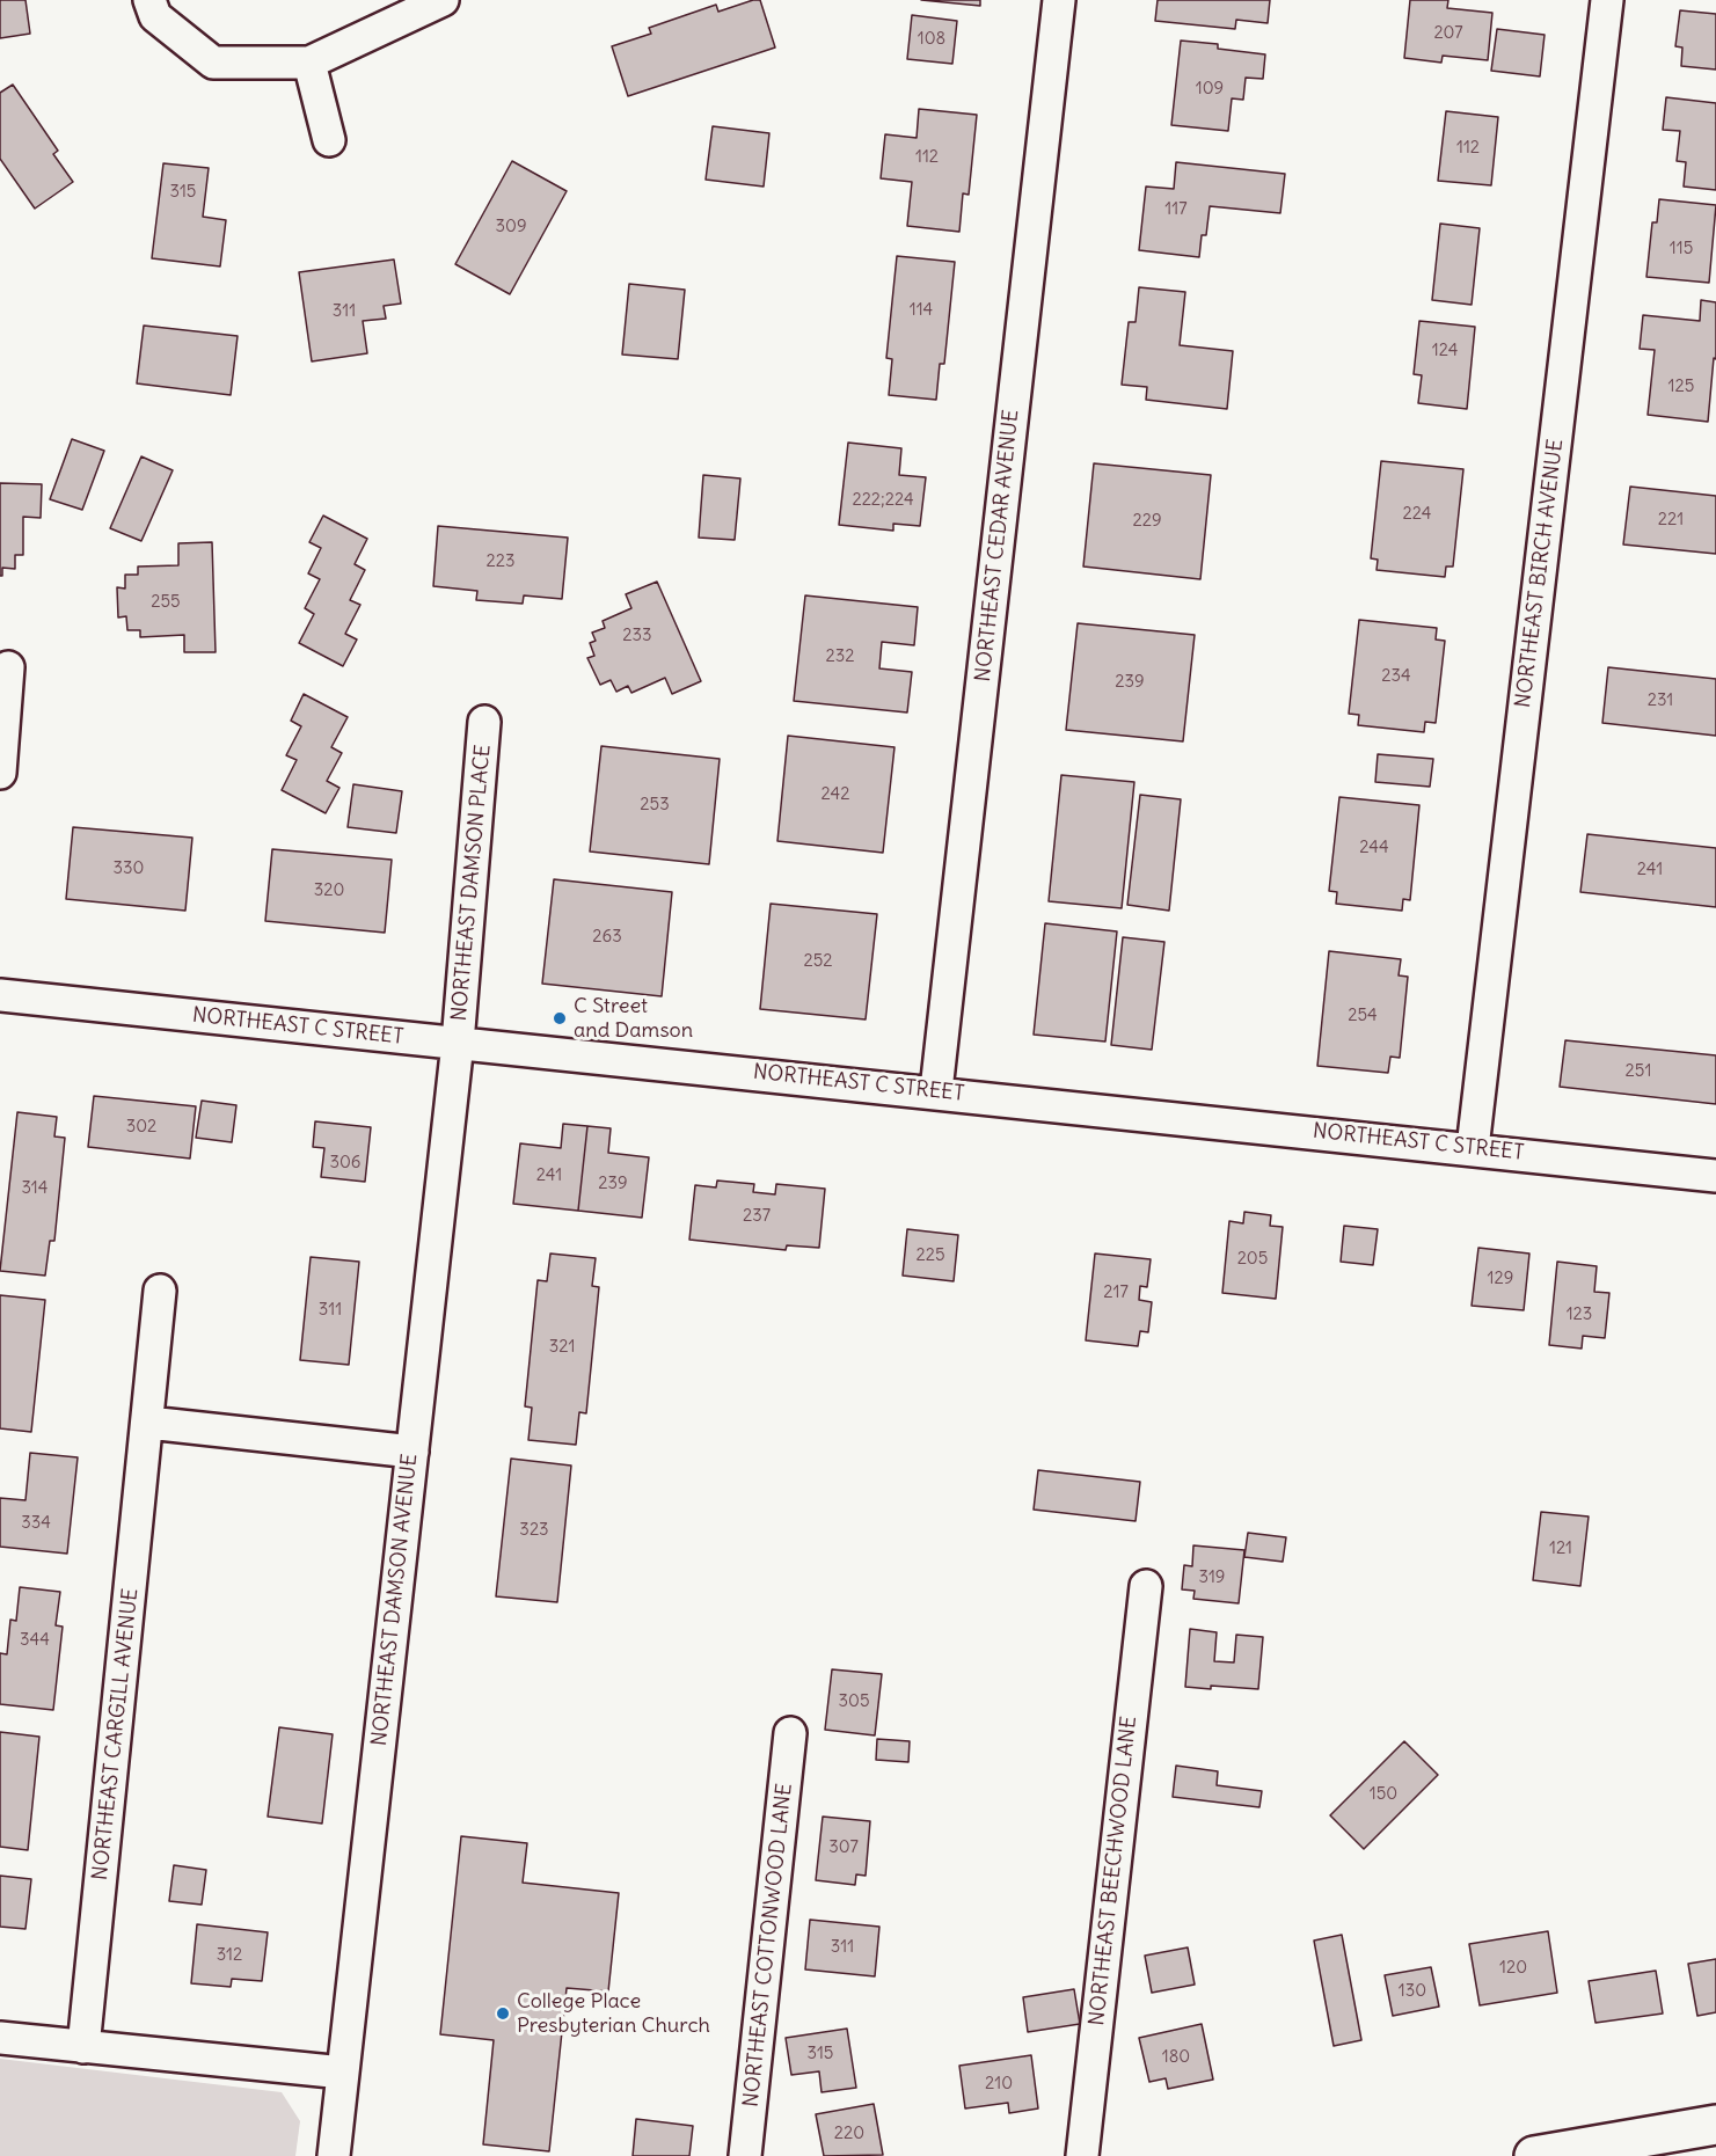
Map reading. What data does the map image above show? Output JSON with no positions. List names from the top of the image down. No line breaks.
{"streets":{"street":["NORTHEAST CEDAR AVENUE","NORTHEAST BIRCH AVENUE","NORTHEAST DAMSON PLACE","NORTHEAST C STREET","NORTHEAST DAMSON AVENUE","NORTHEAST CARGILL AVENUE","NORTHEAST BEECHWOOD LANE","NORTHEAST COTTONWOOD LANE"]},"crossings":[["NORTHEAST CEDAR AVENUE","NORTHEAST C STREET"],["NORTHEAST BIRCH AVENUE","NORTHEAST C STREET"],["NORTHEAST DAMSON PLACE","NORTHEAST C STREET"],["NORTHEAST DAMSON PLACE","NORTHEAST DAMSON AVENUE"],["NORTHEAST C STREET","NORTHEAST DAMSON AVENUE"]],"places":["C Street and Damson","College Place Presbyterian Church"],"house_numbers":["207","108","109","112","112","315","117","309","115","114","311","124","125","222;224","224","221","229","223","255","233","232","234","239","231","242","253","244","330","241","320","263","252","254","251","302","306","241","239","314","237","225","205","129","217","311","123","321","334","323","121","319","344","305","150","307","311","312","120","130","315","180","210","220"]}
